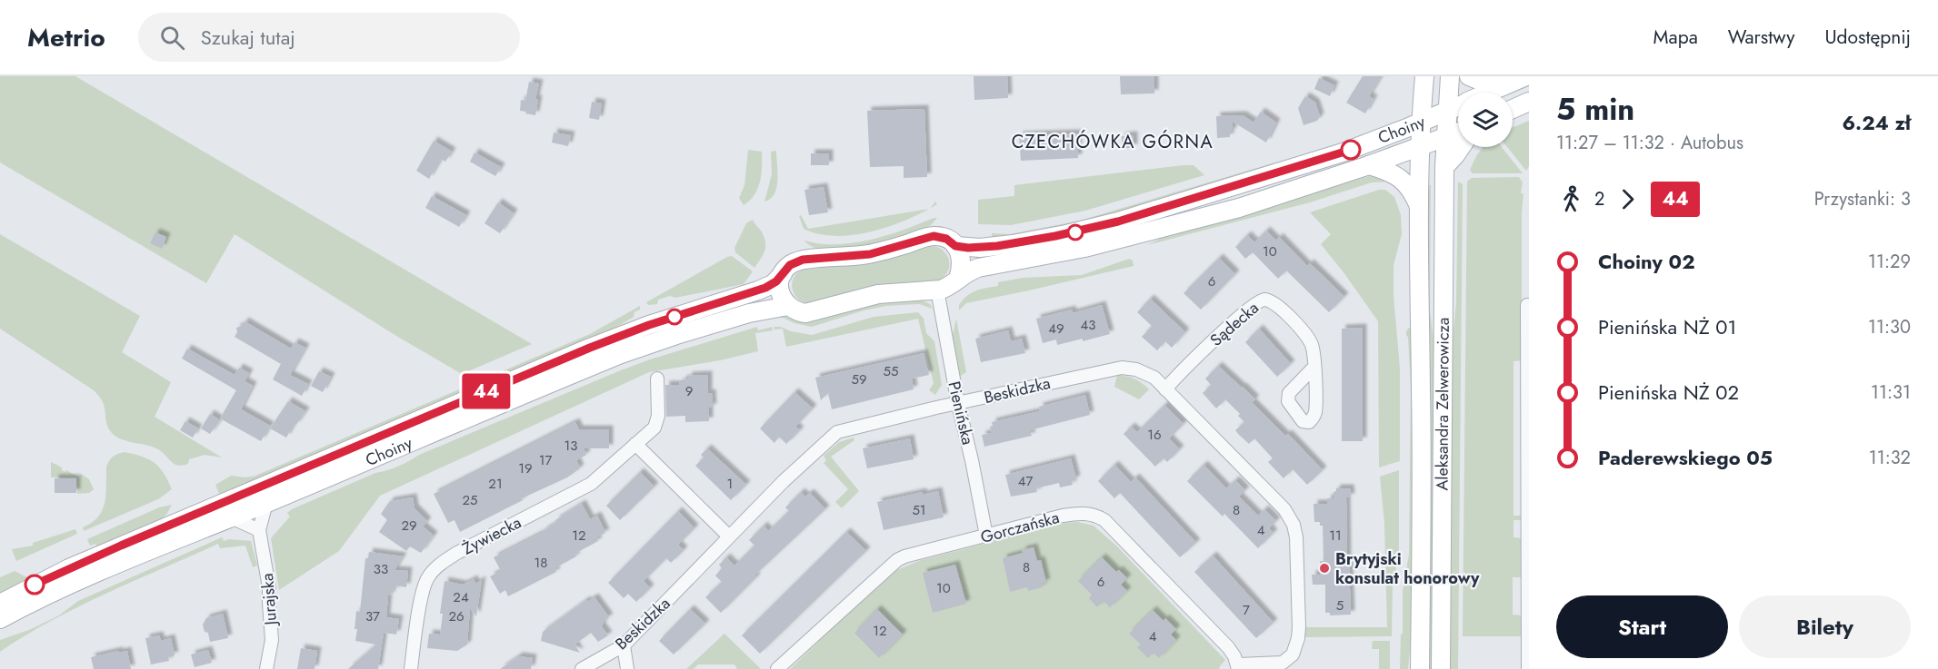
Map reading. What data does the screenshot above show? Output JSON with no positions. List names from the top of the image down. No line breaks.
{"streets":{"street":["Choiny","Sądecka","Beskidzka","Aleksandra Zelwerowicza","Pienińska","Gorczańska","Żywiecka","Jurajska"]},"crossings":[["Choiny","Aleksandra Zelwerowicza"],["Choiny","Pienińska"],["Choiny","Jurajska"],["Sądecka","Beskidzka"],["Beskidzka","Pienińska"],["Beskidzka","Gorczańska"],["Pienińska","Gorczańska"]],"districts":["CZECHÓWKA GÓRNA"],"places":["Brytyjski konsulat honorowy"],"lines":["bus line 44"],"house_numbers":["10","6","43","49","55","59","9","16","13","17","19","47","21","1","25","51","8","29","4","12","11","18","8","33","6","10","24","5","7","37","26","12","4"],"page":{"header":"Metrio","search":"Szukaj tutaj","nav":["Mapa","Warstwy","Udostępnij"],"on_map":"44","heading":["5 min","11:27 – 11:32 · Autobus","6.24 zł"],"legs":["2","44","Przystanki: 3"],"list":[{"name":"Choiny 02","value":"11:29"},{"name":"Pienińska NŻ 01","value":"11:30"},{"name":"Pienińska NŻ 02","value":"11:31"},{"name":"Paderewskiego 05","value":"11:32"}],"buttons":["Start","Bilety"]}}
